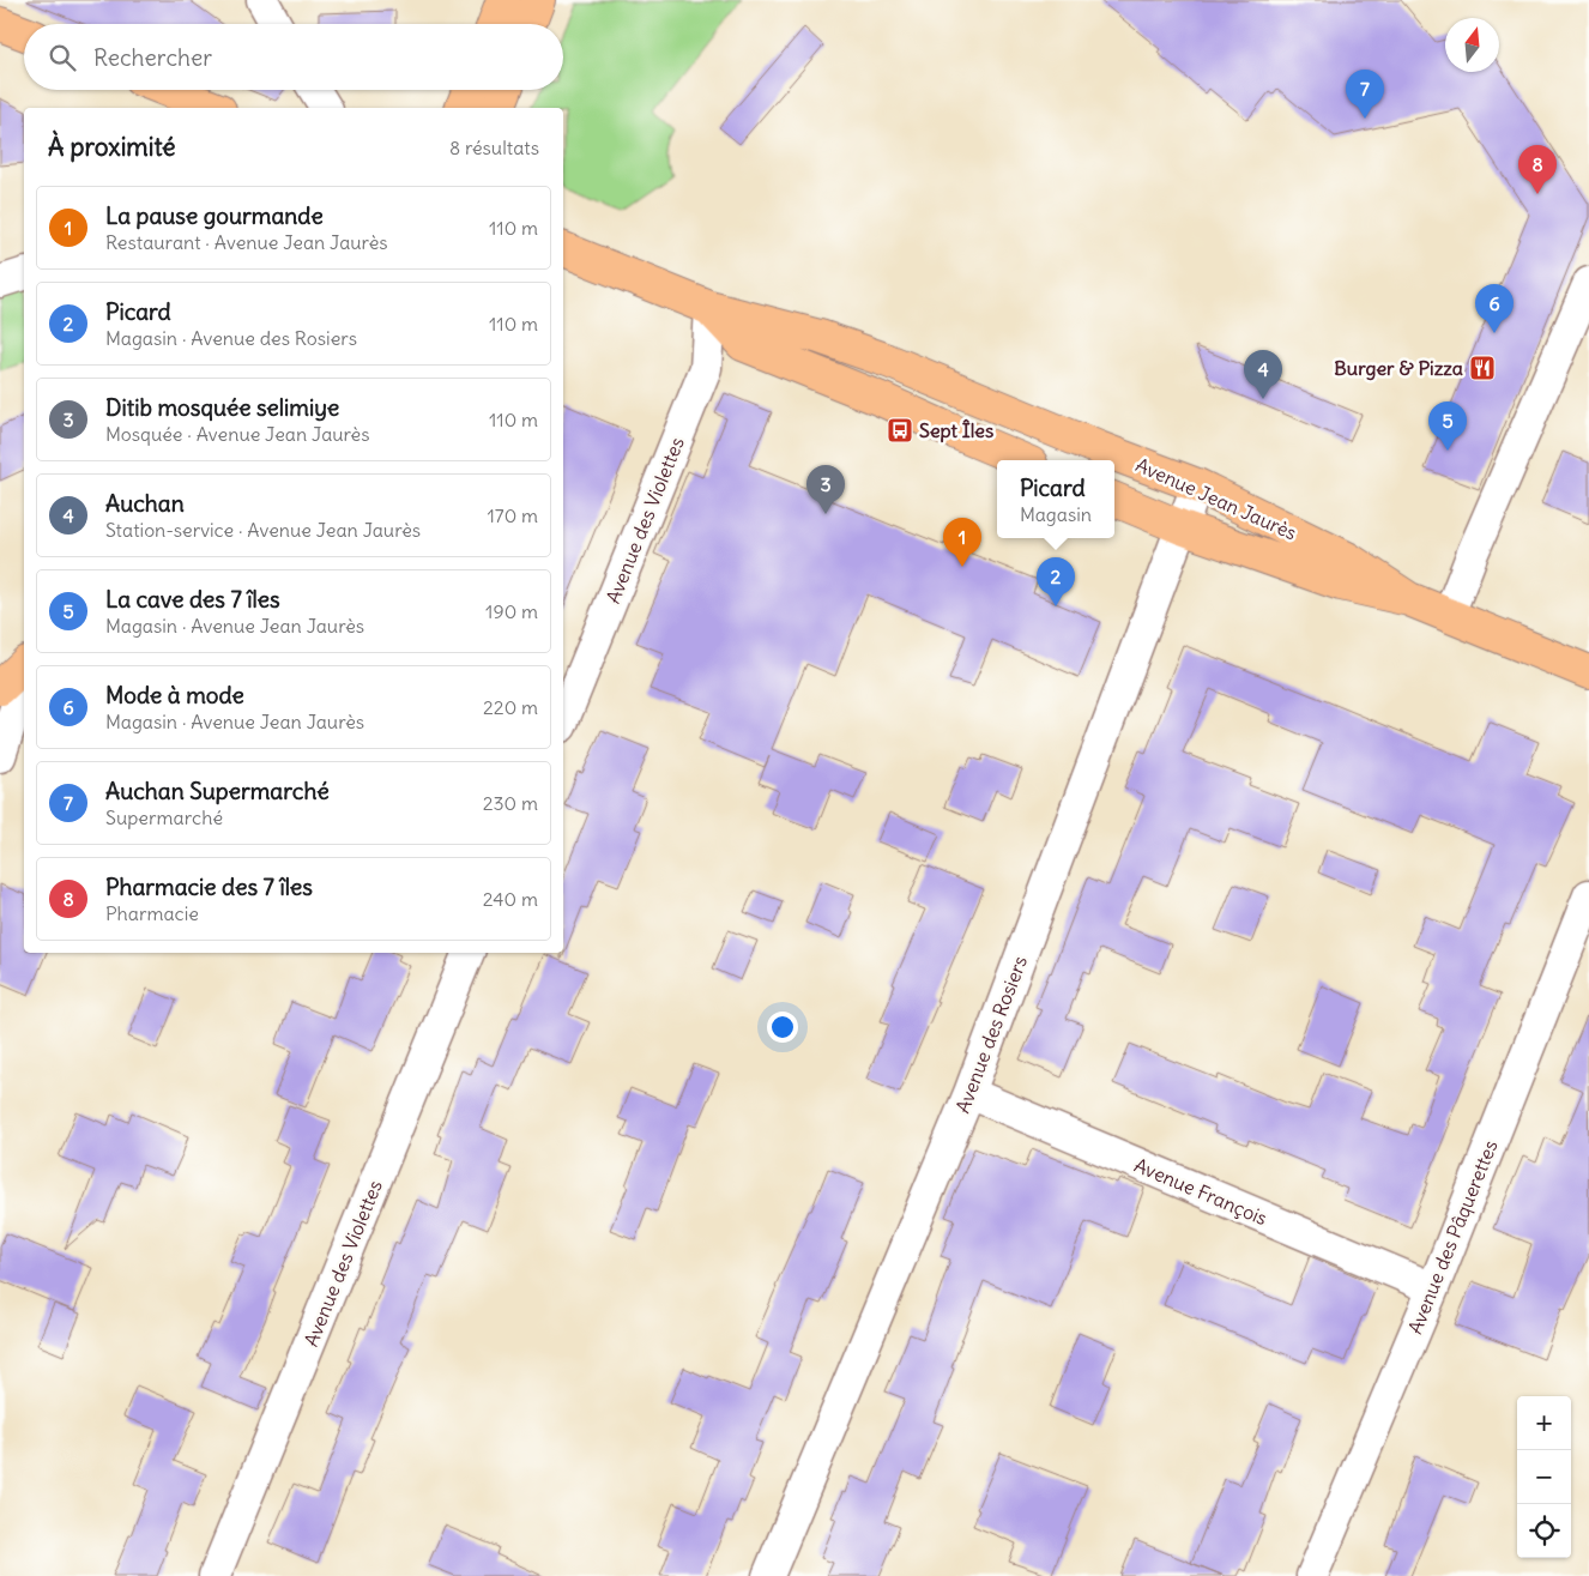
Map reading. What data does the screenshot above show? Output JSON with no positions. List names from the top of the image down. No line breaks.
{"streets":{"main road":["Avenue Jean Jaurès"],"street":["Avenue des Violettes","Avenue des Rosiers","Avenue François","Avenue des Pâquerettes"]},"crossings":[["Avenue Jean Jaurès","Avenue des Violettes"],["Avenue Jean Jaurès","Avenue des Rosiers"],["Avenue des Rosiers","Avenue François"],["Avenue François","Avenue des Pâquerettes"]],"places":{"restaurant":["Burger & Pizza"],"bus stop":["Sept Îles"]},"north":"top","page":{"search":"Rechercher","pins":["7","8","6","4","5","3","1","2"],"heading":["À proximité","8 résultats"],"list":[{"mark":"1","name":"La pause gourmande","note":"Restaurant · Avenue Jean Jaurès","value":"110 m"},{"mark":"2","name":"Picard","note":"Magasin · Avenue des Rosiers","value":"110 m"},{"mark":"3","name":"Ditib mosquée selimiye","note":"Mosquée · Avenue Jean Jaurès","value":"110 m"},{"mark":"4","name":"Auchan","note":"Station-service · Avenue Jean Jaurès","value":"170 m"},{"mark":"5","name":"La cave des 7 îles","note":"Magasin · Avenue Jean Jaurès","value":"190 m"},{"mark":"6","name":"Mode à mode","note":"Magasin · Avenue Jean Jaurès","value":"220 m"},{"mark":"7","name":"Auchan Supermarché","note":"Supermarché","value":"230 m"},{"mark":"8","name":"Pharmacie des 7 îles","note":"Pharmacie","value":"240 m"}],"popup":["Picard","Magasin"],"map_buttons":["+","−"]}}
